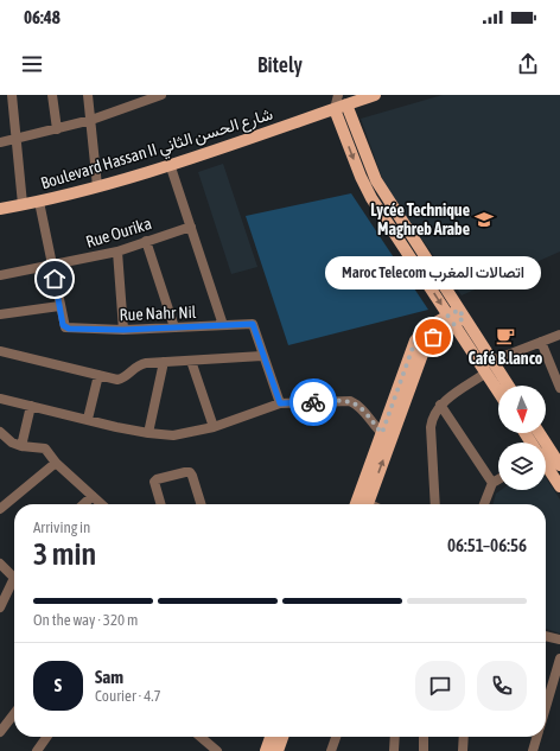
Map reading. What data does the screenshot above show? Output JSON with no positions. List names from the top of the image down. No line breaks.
{"streets":{"main road":["Boulevard Hassan II شارع الحسن الثاني"],"street":["Rue Ourika","Rue Nahr Nil"]},"places":{"school or university":["Lycée Technique Maghreb Arabe"],"cafe":["Café B.lanco"],"other":["Maroc Telecom اتصالات المغرب"]},"north":"bottom","page":{"status":"06:48","header":"Bitely","bubble":"Maroc Telecom اتصالات المغرب","heading":["3 min","Arriving in","06:51–06:56"],"panel":["Sam","Courier · 4.7"],"bar":"On the way · 320 m","round":"S"}}
